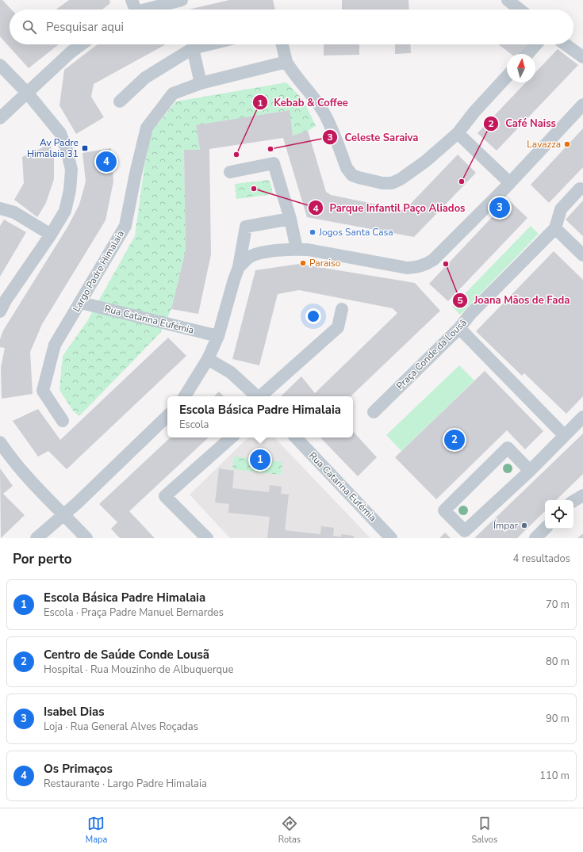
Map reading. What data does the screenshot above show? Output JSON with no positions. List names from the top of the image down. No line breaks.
{"streets":{"street":["Largo Padre Himalaia","Rua Catarina Eufémia","Praça Conde da Lousã"]},"crossings":[["Largo Padre Himalaia","Rua Catarina Eufémia"]],"places":{"other":["Lavazza","Celeste Saraiva","Kebab & Coffee","Café Naiss","Parque Infantil Paço Aliados","Jogos Santa Casa","Paraiso","Joana Mãos de Fada","Ímpar"],"transit":["Av Padre Himalaia 31"]},"north":"top","page":{"search":"Pesquisar aqui","pins":["4","3","2","1"],"popup":["Escola Básica Padre Himalaia","Escola"],"heading":["Por perto","4 resultados"],"list":[{"mark":"1","name":"Escola Básica Padre Himalaia","note":"Escola · Praça Padre Manuel Bernardes","value":"70 m"},{"mark":"2","name":"Centro de Saúde Conde Lousã","note":"Hospital · Rua Mouzinho de Albuquerque","value":"80 m"},{"mark":"3","name":"Isabel Dias","note":"Loja · Rua General Alves Roçadas","value":"90 m"},{"mark":"4","name":"Os Primaços","note":"Restaurante · Largo Padre Himalaia","value":"110 m"}],"nav":["Mapa","Rotas","Salvos"]}}
